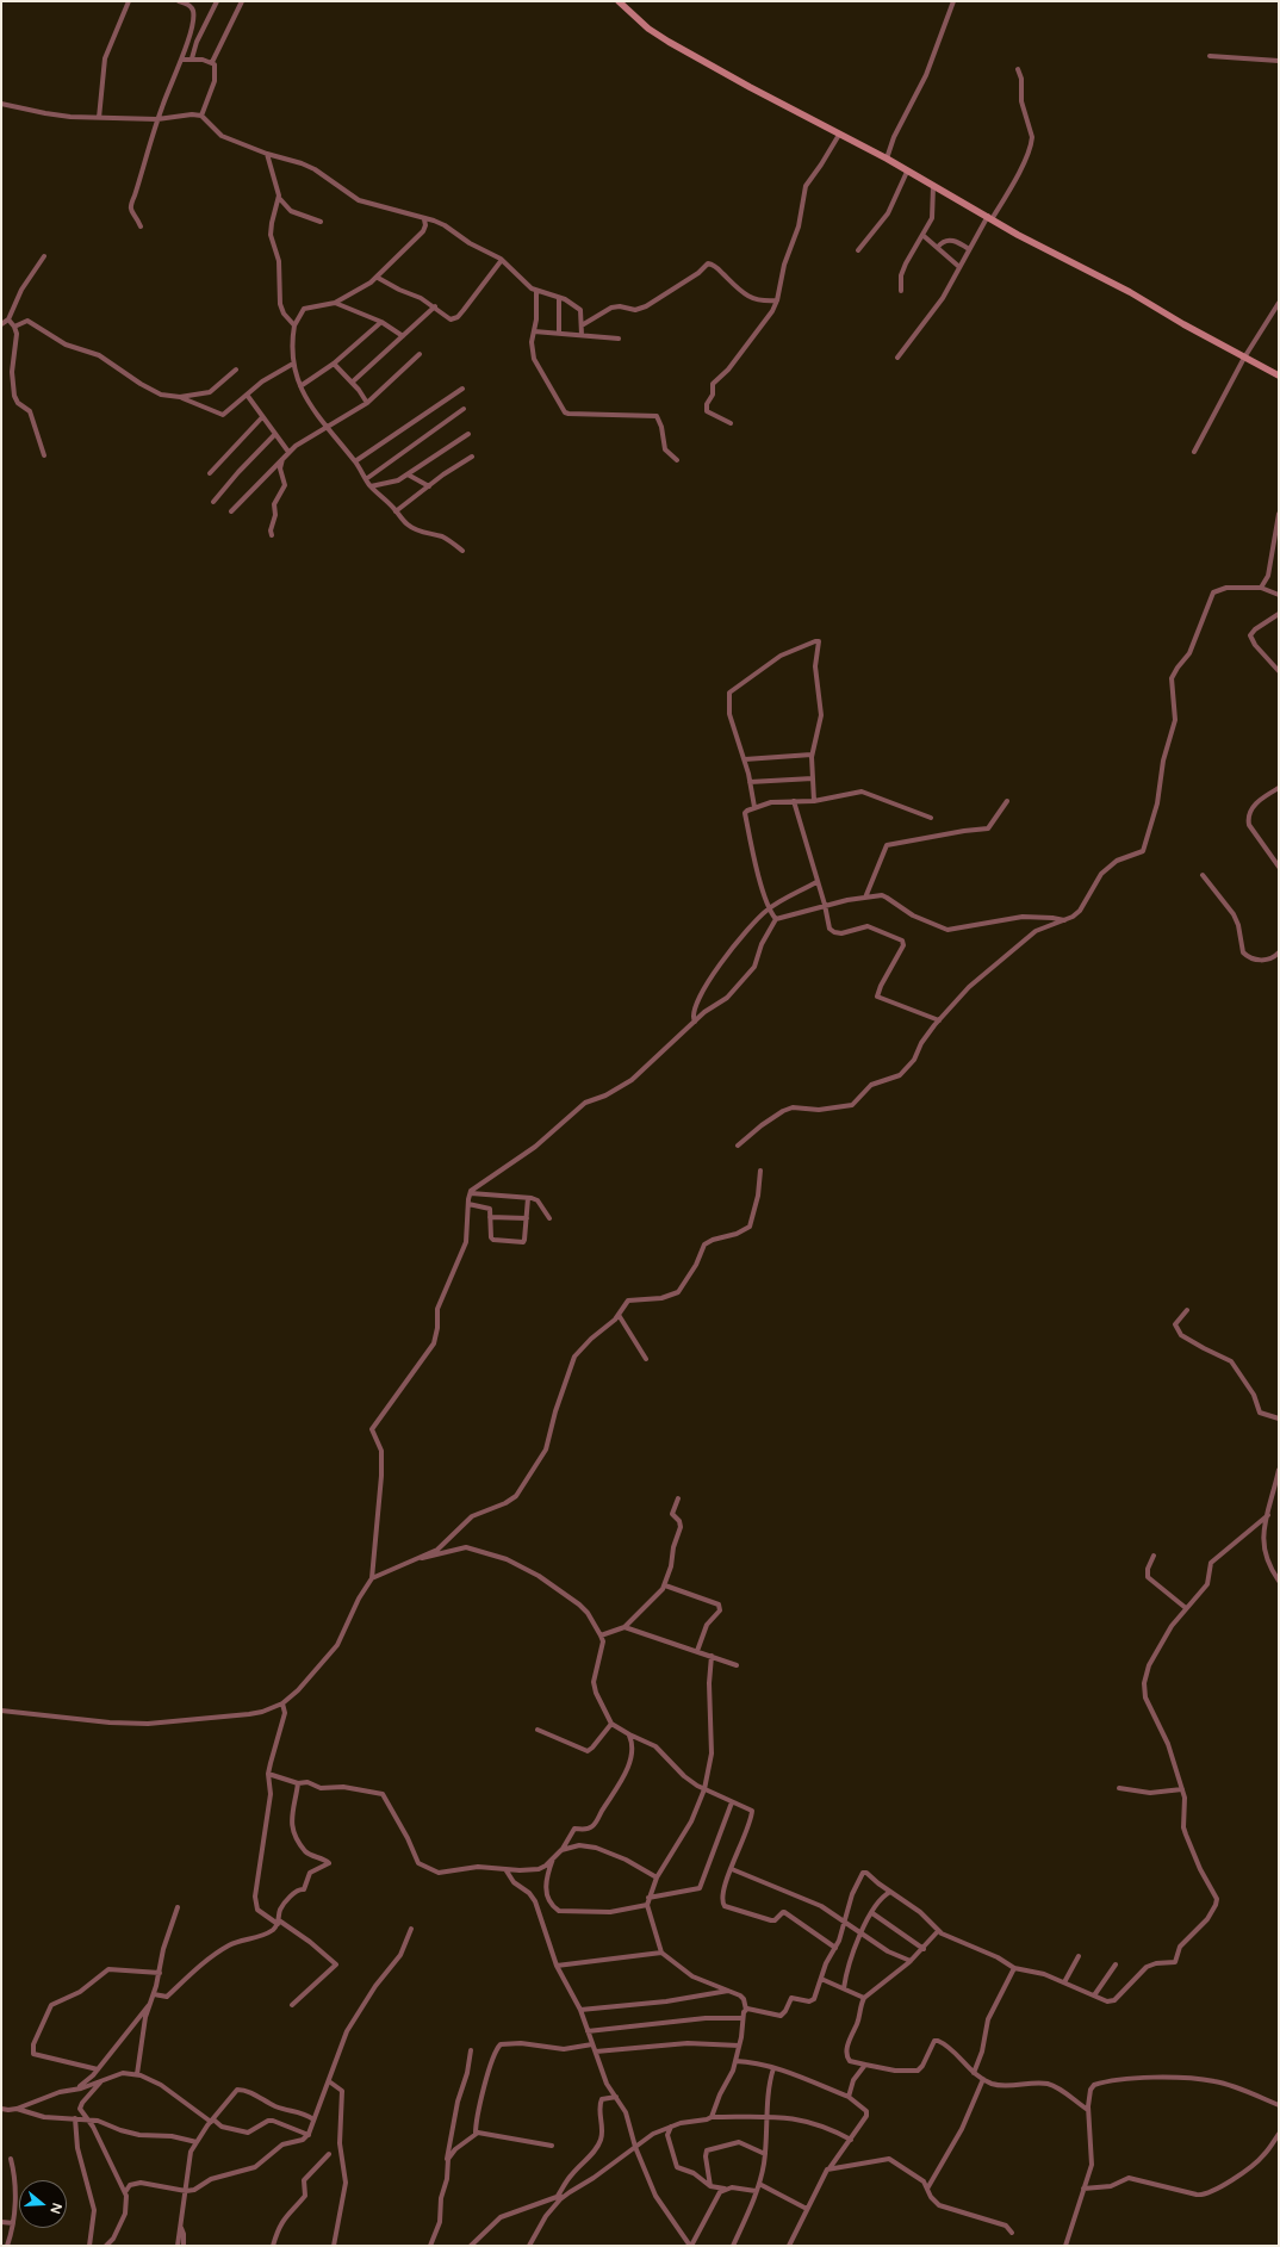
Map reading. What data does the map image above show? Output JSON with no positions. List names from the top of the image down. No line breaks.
{"north":"right"}
